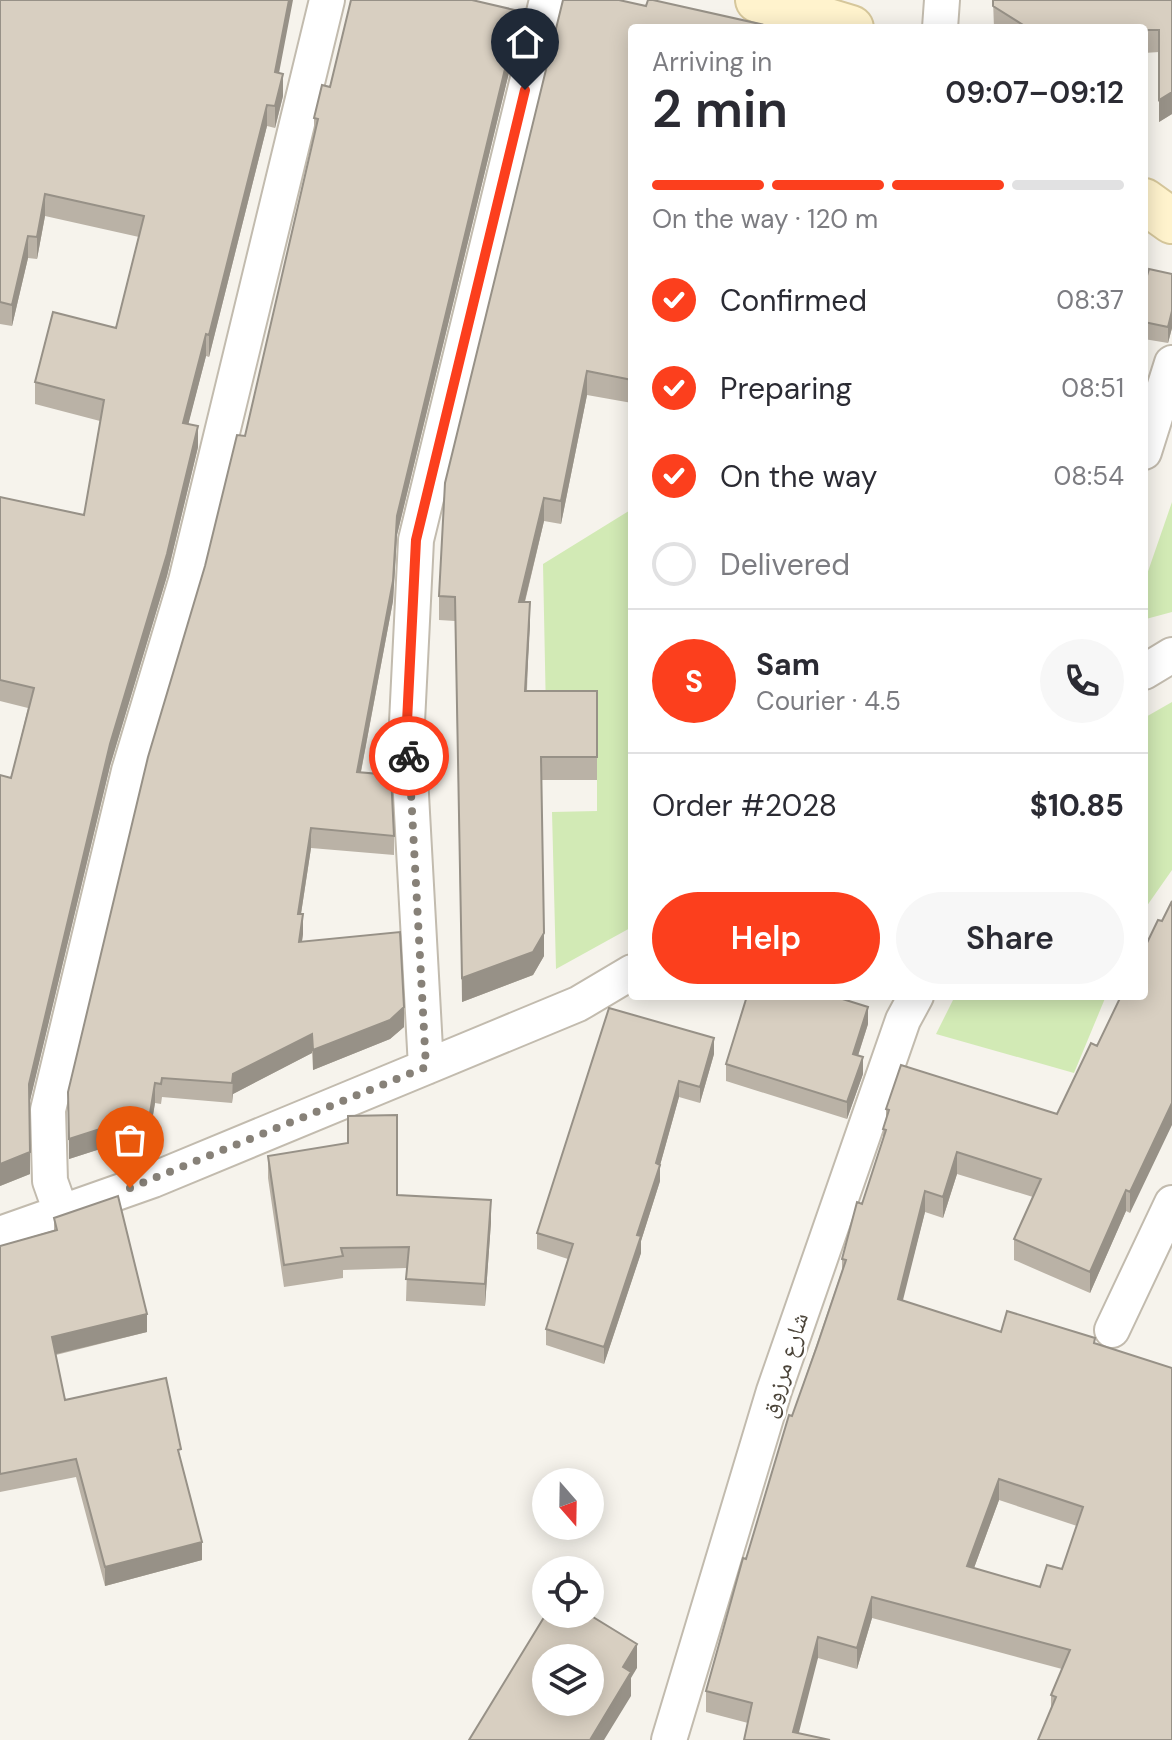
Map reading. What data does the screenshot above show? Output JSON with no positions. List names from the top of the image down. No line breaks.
{"streets":{"street":["شارع مرزوق"]},"north":"bottom","page":{"heading":["2 min","Arriving in","09:07–09:12"],"panel":["Sam","Courier · 4.5","Order #2028","$10.85"],"bar":"On the way · 120 m","list":[["Confirmed","08:37"],["Preparing","08:51"],["On the way","08:54"],"Delivered"],"round":"S","buttons":["Help","Share"]}}
